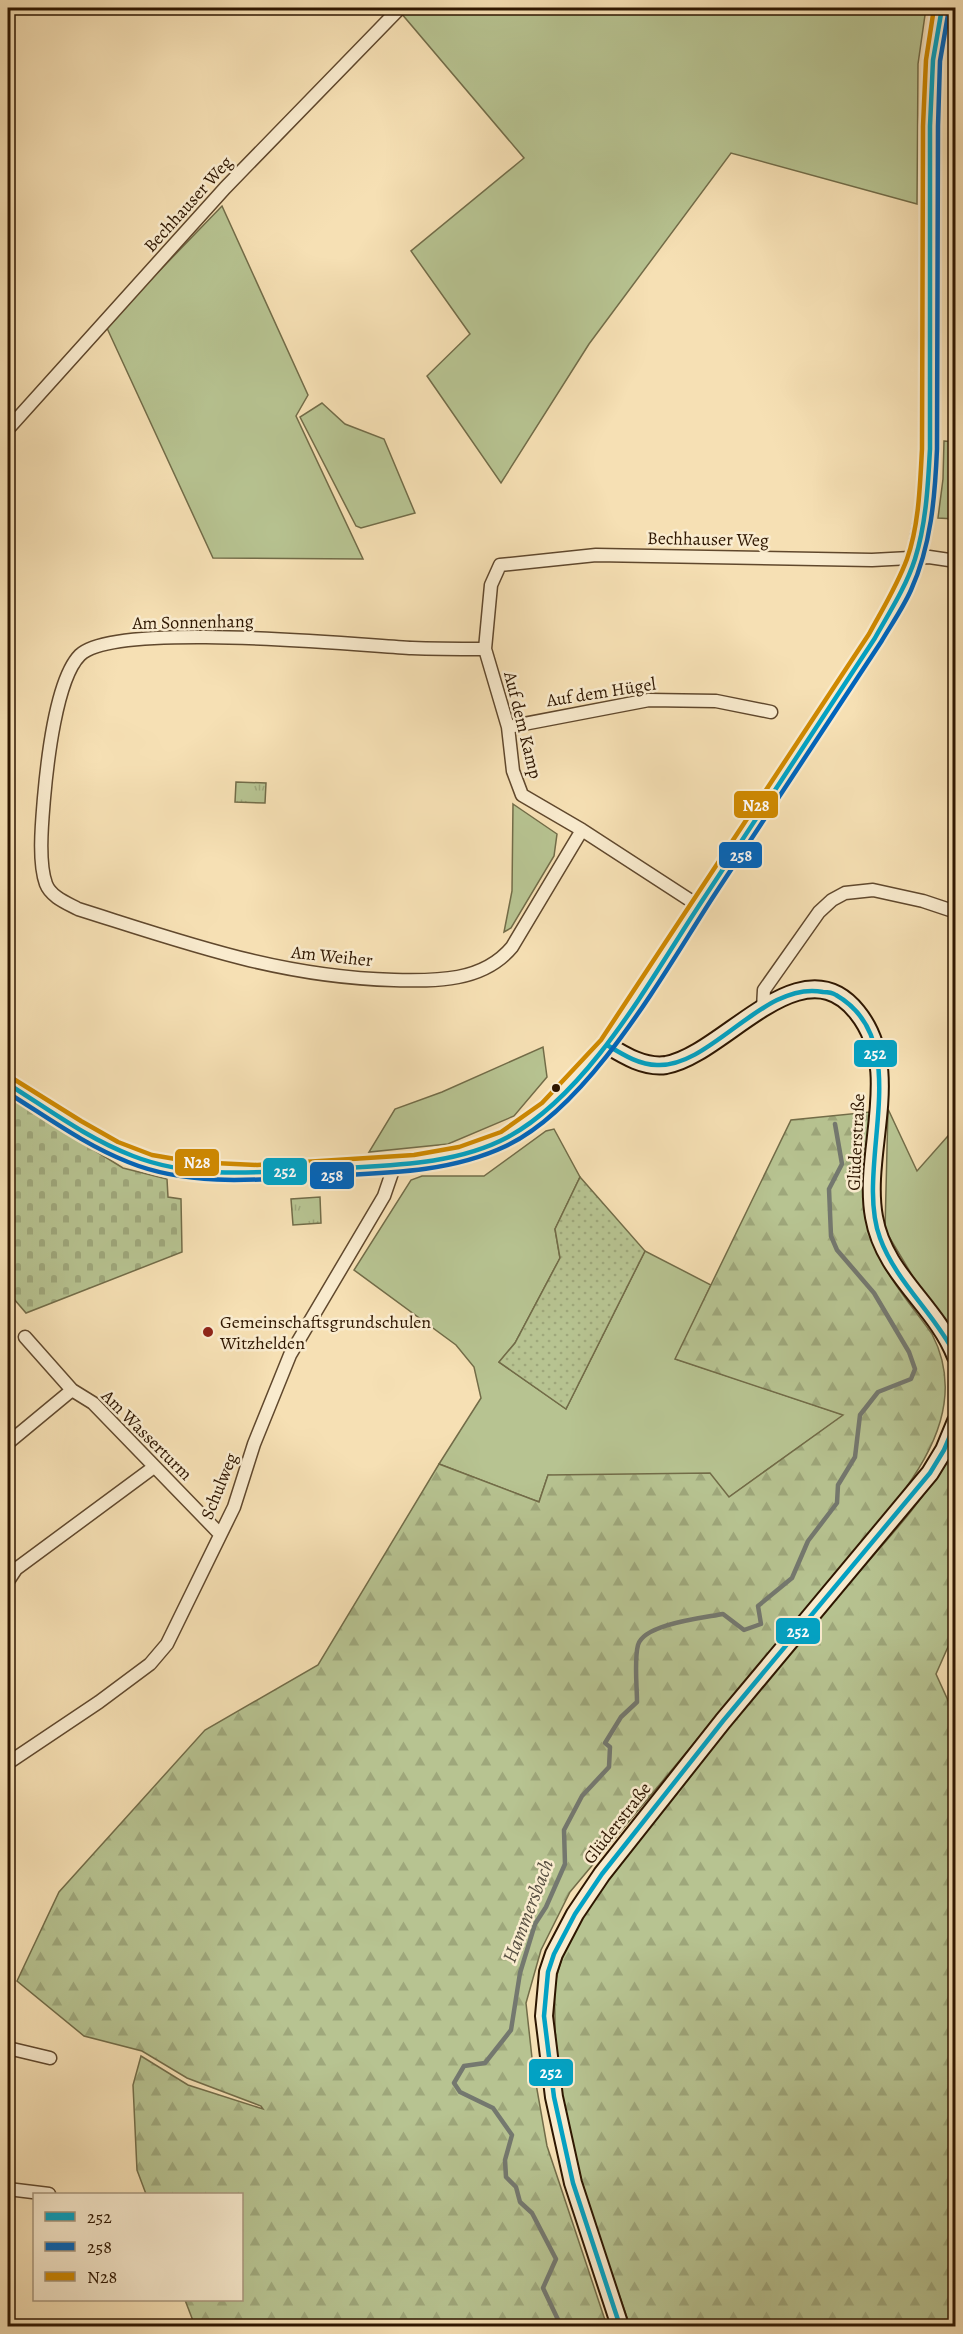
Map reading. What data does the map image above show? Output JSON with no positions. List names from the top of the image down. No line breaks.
{"streets":{"main road":["Glüderstraße"],"street":["Bechhauser Weg","Am Sonnenhang","Auf dem Hügel","Auf dem Kamp","Am Weiher","Am Wasserturm","Schulweg"]},"crossings":[["Bechhauser Weg","Auf dem Kamp"],["Am Sonnenhang","Auf dem Kamp"],["Am Sonnenhang","Am Weiher"],["Auf dem Hügel","Auf dem Kamp"],["Auf dem Kamp","Am Weiher"],["Am Wasserturm","Schulweg"]],"water":["Hammersbach"],"places":["Gemeinschaftsgrundschulen Witzhelden"],"lines":["transit line 252","transit line N28","transit line 258"],"legend":["252","258","N28"]}
